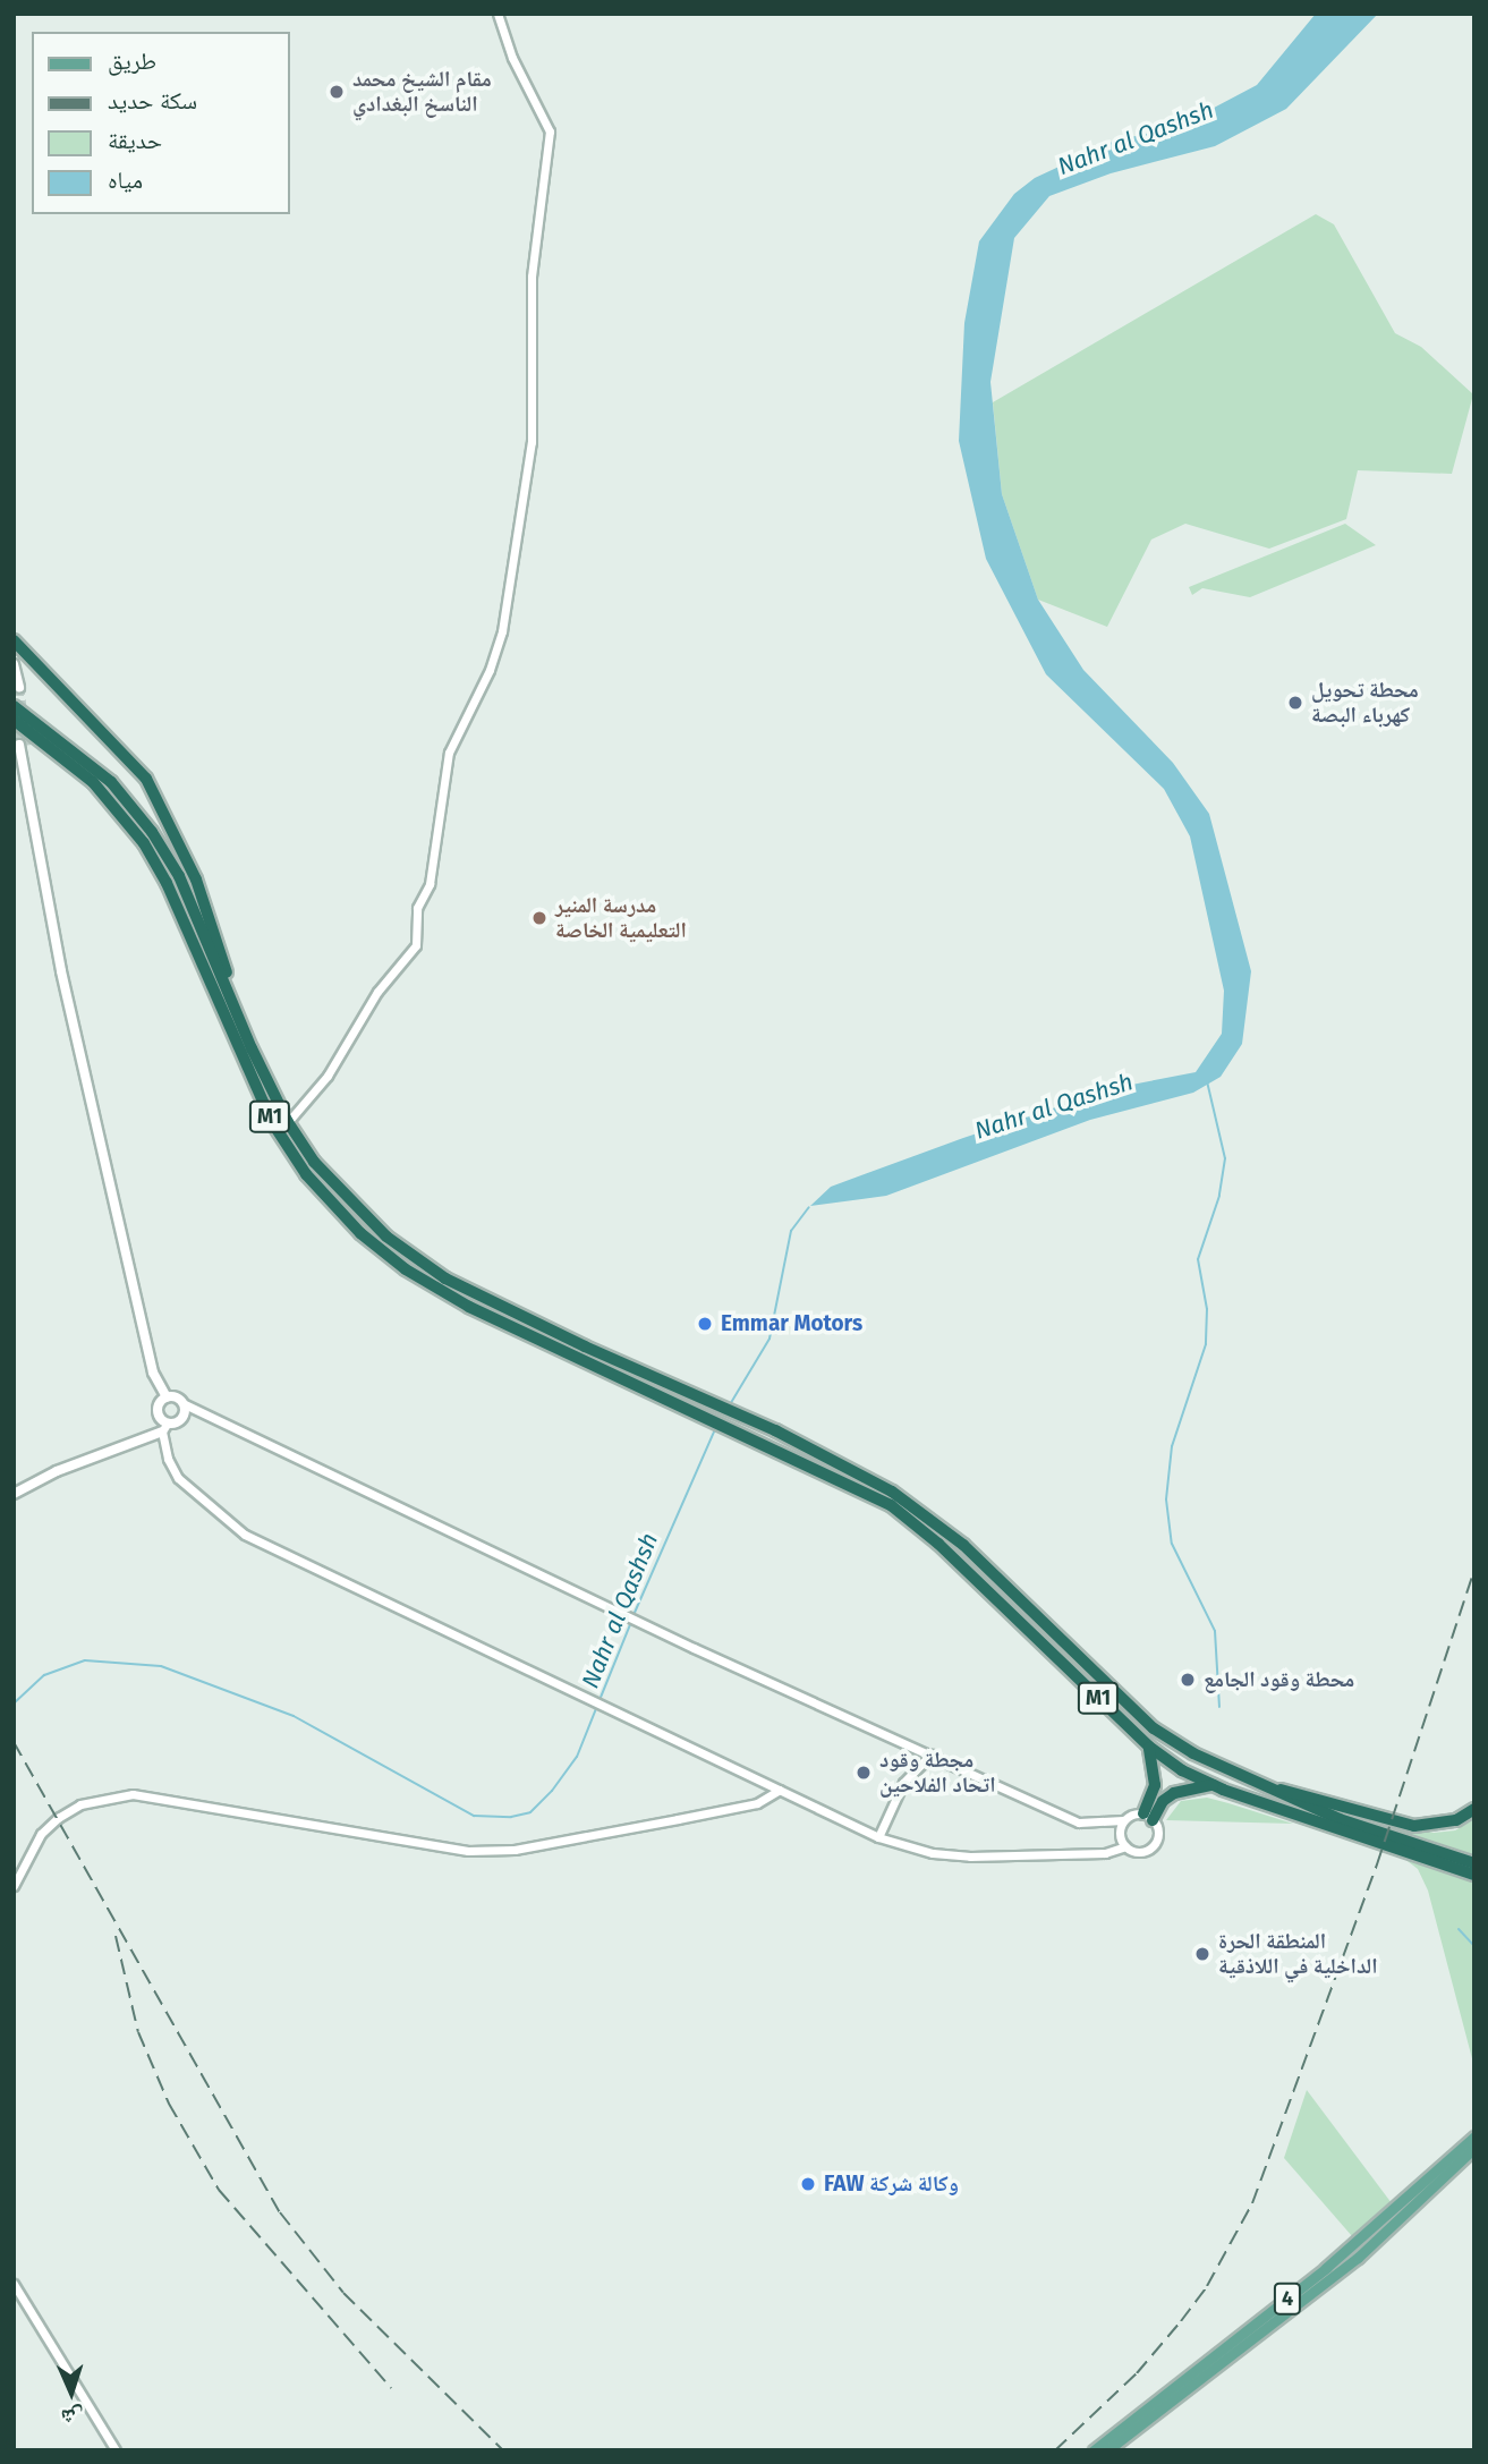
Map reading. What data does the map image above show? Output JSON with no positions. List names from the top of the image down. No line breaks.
{"streets":{"highway":["M1"],"main road":["4"]},"water":["Nahr al Qashsh"],"places":["مقام الشيخ محمد الناسخ البغدادي","محطة تحويل كهرباء البصة","مدرسة المنير التعليمية الخاصة","Emmar Motors","محطة وقود الجامع","مجطة وقود اتحاد الفلاحين","المنطقة الحرة الداخلية في اللاذقية","FAW وكالة شركة"],"legend":["طريق","سكة حديد","حديقة","مياه"],"north":"bottom"}
